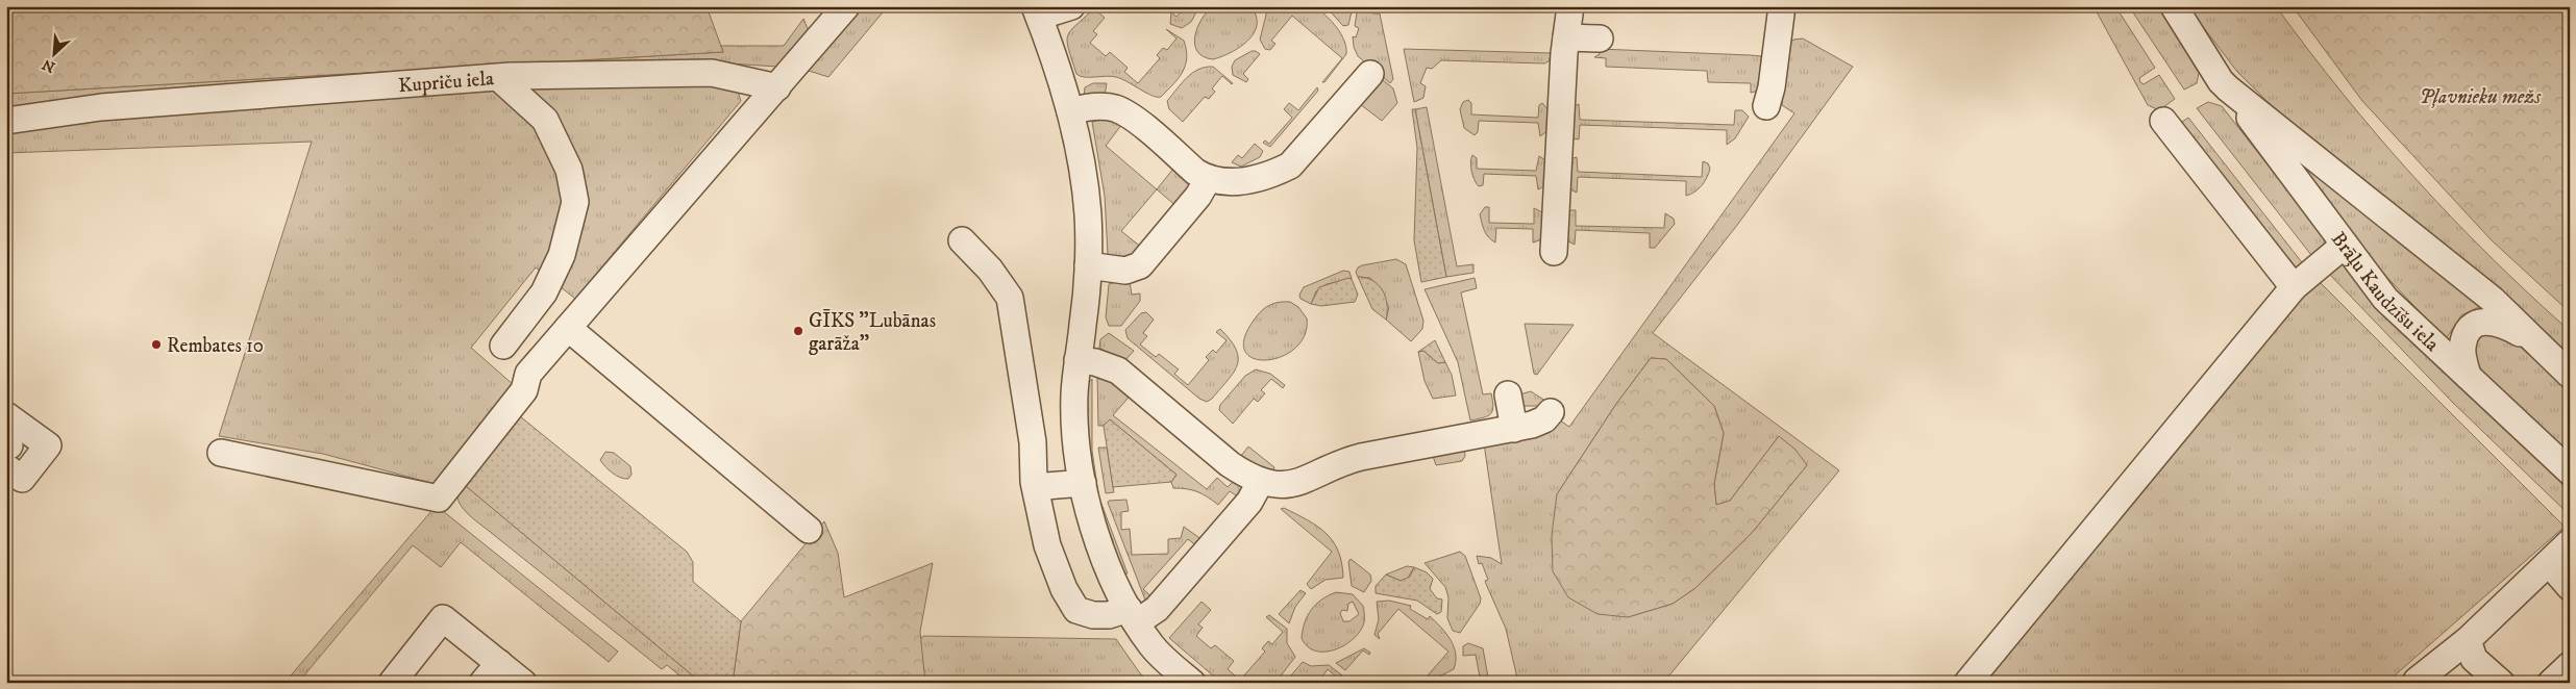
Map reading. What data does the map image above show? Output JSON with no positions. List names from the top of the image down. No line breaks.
{"streets":{"street":["Kupriču iela","Brāļu Kaudzīšu iela"]},"parks":["Pļavnieku mežs"],"places":["GĪKS \"Lubānas garāža\"","Rembates 10"],"north":"bottom left"}
